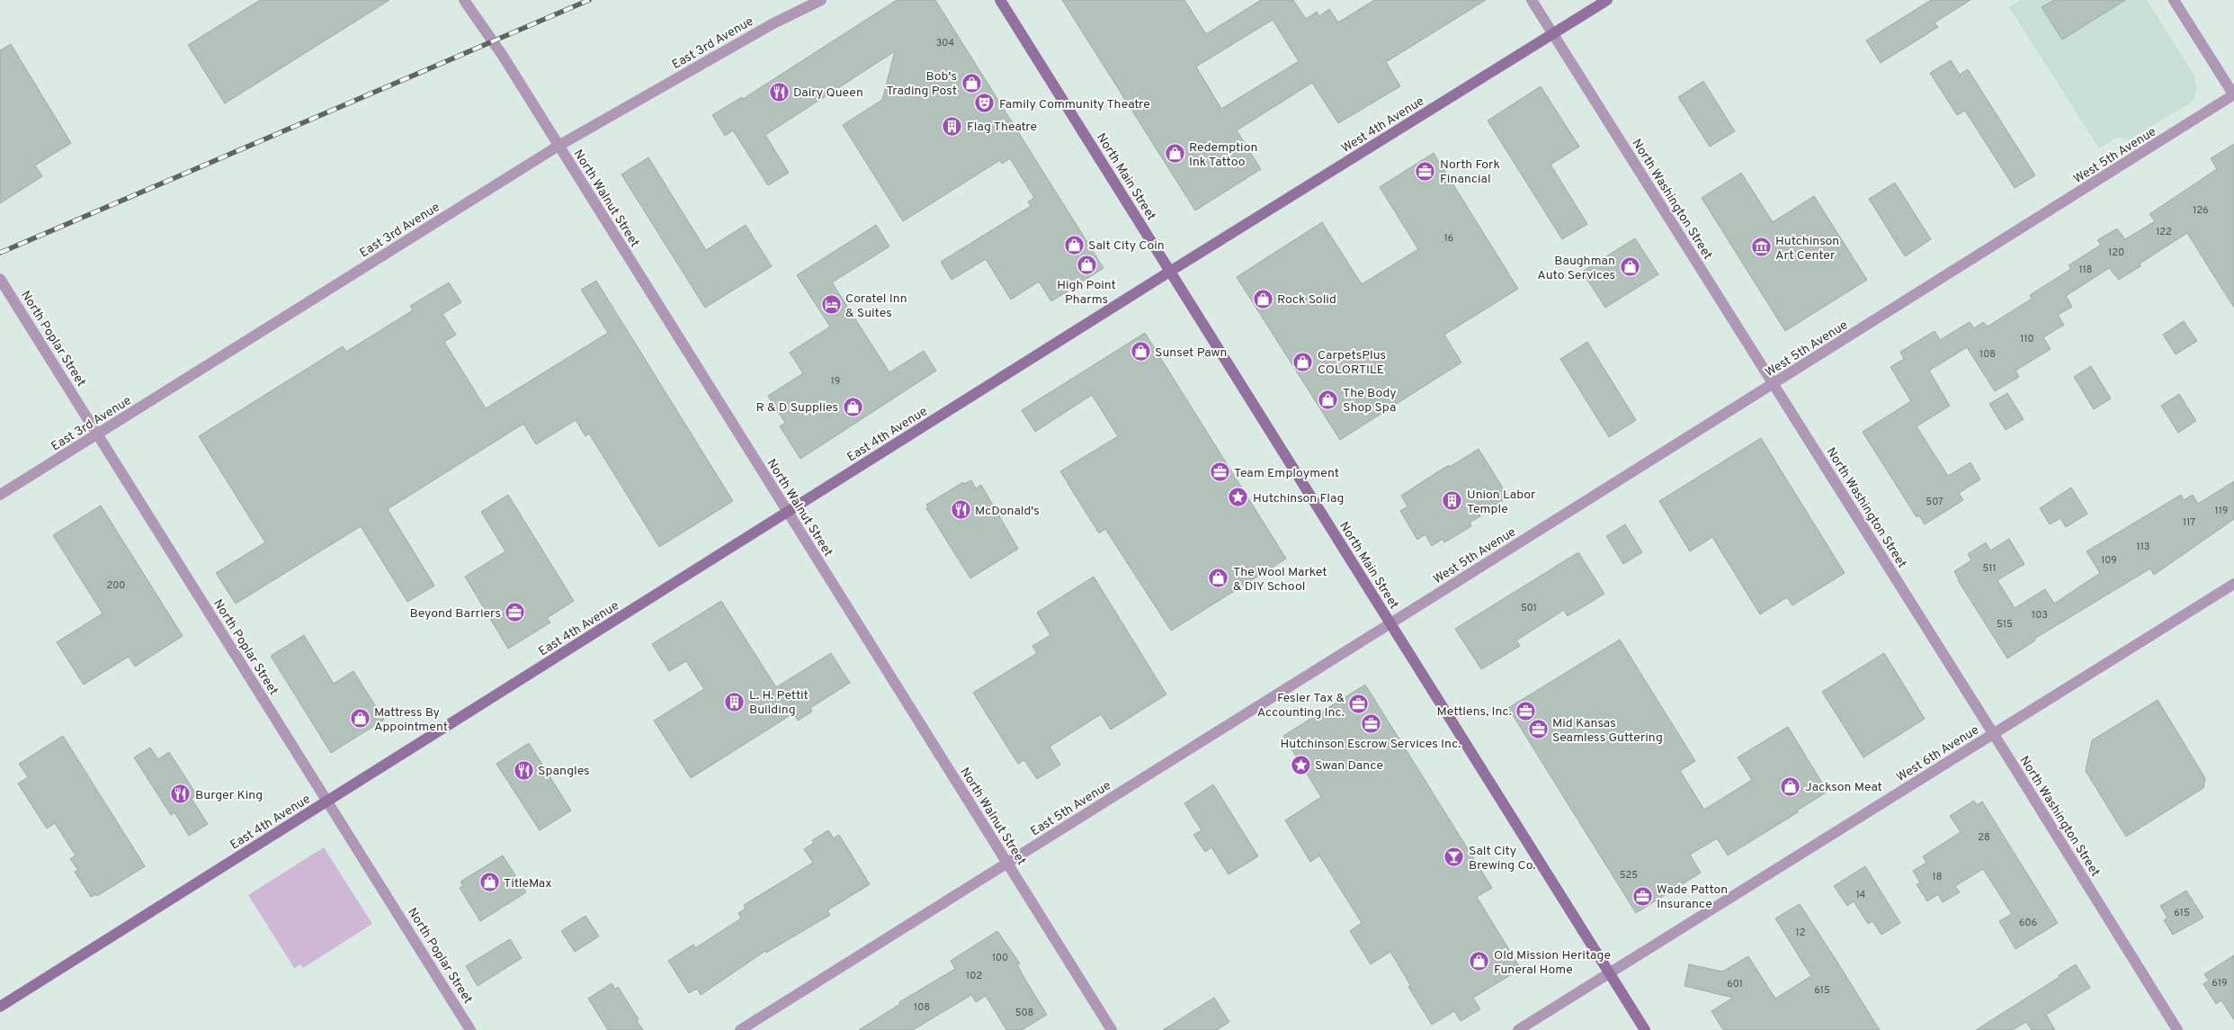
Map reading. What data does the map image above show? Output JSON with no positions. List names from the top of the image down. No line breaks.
{"streets":{"main road":["West 4th Avenue","North Main Street","East 4th Avenue"],"street":["East 3rd Avenue","West 5th Avenue","North Walnut Street","North Washington Street","North Poplar Street","West 6th Avenue","East 5th Avenue"]},"crossings":[["East 3rd Avenue","North Walnut Street"],["East 3rd Avenue","North Poplar Street"],["West 4th Avenue","North Main Street"],["West 4th Avenue","North Washington Street"],["West 4th Avenue","East 4th Avenue"],["West 5th Avenue","North Main Street"],["West 5th Avenue","North Washington Street"],["West 5th Avenue","East 5th Avenue"],["North Main Street","East 4th Avenue"],["North Main Street","West 6th Avenue"],["North Main Street","East 5th Avenue"],["North Walnut Street","East 4th Avenue"],["North Walnut Street","East 5th Avenue"],["North Washington Street","West 6th Avenue"],["North Poplar Street","East 4th Avenue"]],"places":{"shop":["Bob's Trading Post","Redemption Ink Tattoo","Salt City Coin","High Point Pharms","Baughman Auto Services","Rock Solid","Sunset Pawn","CarpetsPlus COLORTILE","The Body Shop Spa","R & D Supplies","The Wool Market & DIY School","Mattress By Appointment","Jackson Meat","TitleMax","Old Mission Heritage Funeral Home"],"restaurant":["Dairy Queen","McDonald's","Spangles","Burger King"],"theatre":["Family Community Theatre"],"building":["Flag Theatre","Union Labor Temple","L. H. Pettit Building"],"office":["North Fork Financial","Team Employment","Beyond Barriers","Fesler Tax & Accounting Inc.","Mettlens, Inc.","Hutchinson Escrow Services Inc.","Mid Kansas Seamless Guttering","Wade Patton Insurance"],"museum":["Hutchinson Art Center"],"hotel":["Coratel Inn & Suites"],"place":["Hutchinson Flag","Swan Dance"],"bar":["Salt City Brewing Co."]},"house_numbers":["304","126","122","16","120","118","110","108","19","507","119","117","113","109","511","200","501","103","515","28","525","18","14","615","606","12","100","102","619","601","615","108","508"]}
